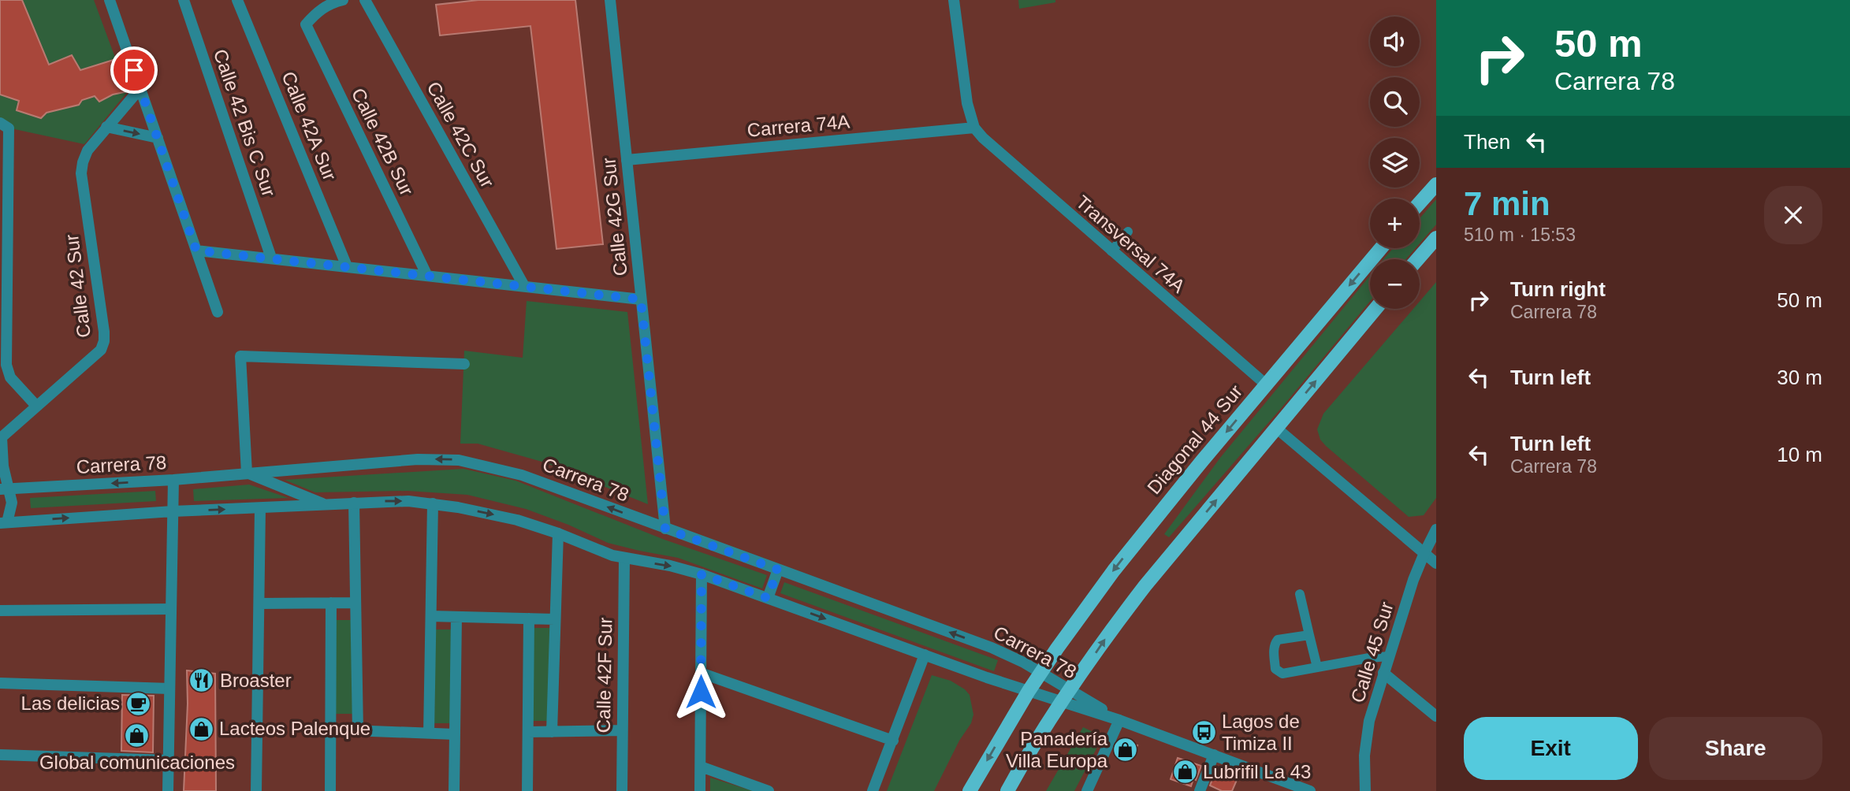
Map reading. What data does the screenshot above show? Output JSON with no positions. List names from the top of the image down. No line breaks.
{"streets":{"main road":["Diagonal 44 Sur"],"street":["Calle 42 Bis C Sur","Calle 42A Sur","Carrera 74A","Calle 42C Sur","Calle 42B Sur","Calle 42G Sur","Transversal 74A","Calle 42 Sur","Carrera 78","Calle 45 Sur","Calle 42F Sur"]},"crossings":[["Carrera 74A","Calle 42G Sur"],["Carrera 74A","Transversal 74A"],["Calle 42G Sur","Carrera 78"],["Transversal 74A","Diagonal 44 Sur"],["Diagonal 44 Sur","Carrera 78"],["Carrera 78","Calle 42F Sur"]],"places":{"restaurant":["Broaster"],"cafe":["Las delicias"],"shop":["Lacteos Palenque","Global comunicaciones","Panadería Villa Europa","Lubrifil La 43"],"bus stop":["Lagos de Timiza II"]},"page":{"turn":["50 m","Carrera 78"],"map_buttons":["+","−"],"then":"Then","heading":["7 min","510 m · 15:53"],"list":[{"name":"Turn right","note":"Carrera 78","value":"50 m"},{"name":"Turn left","value":"30 m"},{"name":"Turn left","note":"Carrera 78","value":"10 m"}],"buttons":["Exit","Share"]}}
